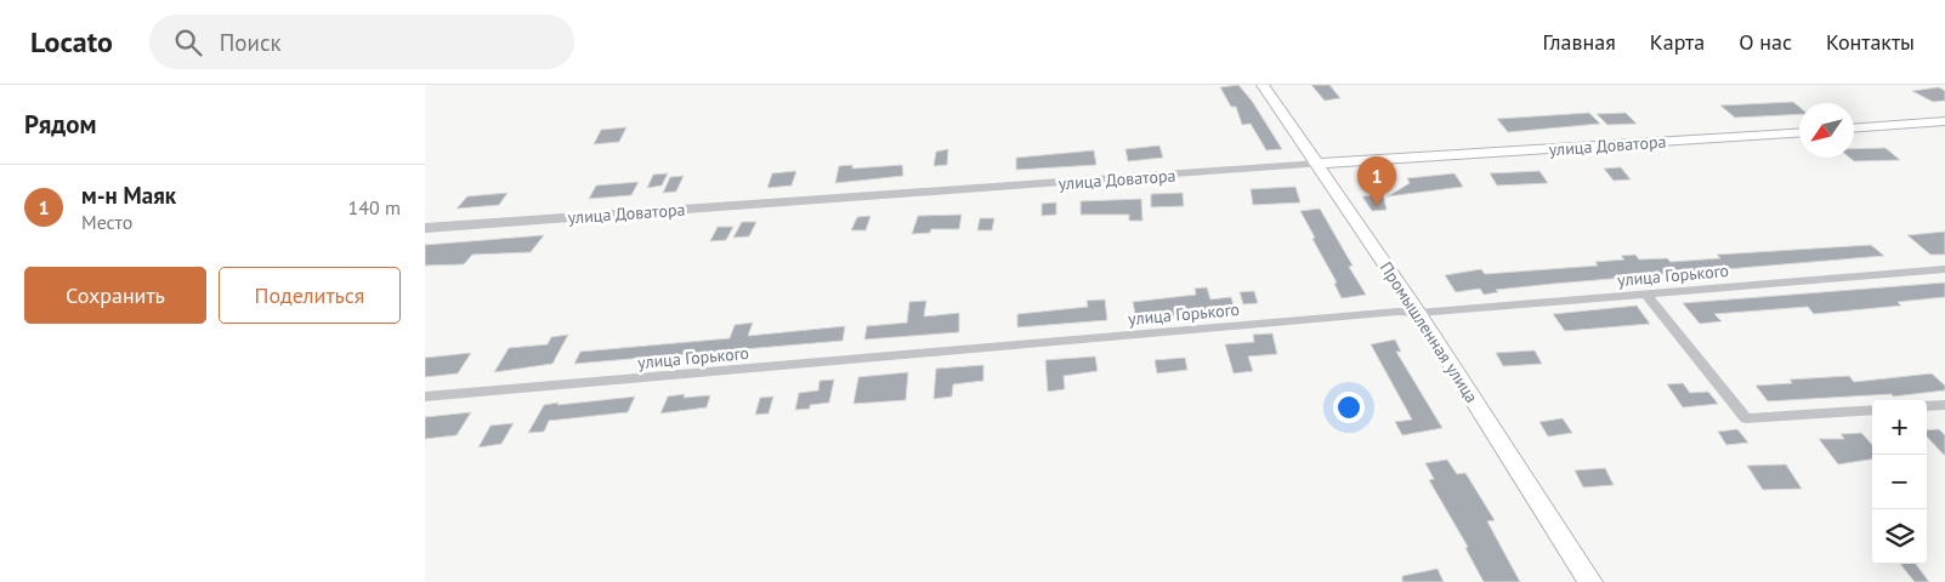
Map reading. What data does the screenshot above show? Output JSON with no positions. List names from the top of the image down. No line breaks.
{"streets":{"main road":["улица Доватора","Промышленная улица"],"street":["улица Горького"]},"crossings":[["улица Доватора","Промышленная улица"],["улица Горького","Промышленная улица"]],"north":"bottom left","page":{"header":"Locato","search":"Поиск","nav":["Главная","Карта","О нас","Контакты"],"heading":"Рядом","pins":"1","list":[{"mark":"1","name":"м-н Маяк","note":"Место","value":"140 m"}],"buttons":["Сохранить","Поделиться"],"map_buttons":["+","−"]}}
